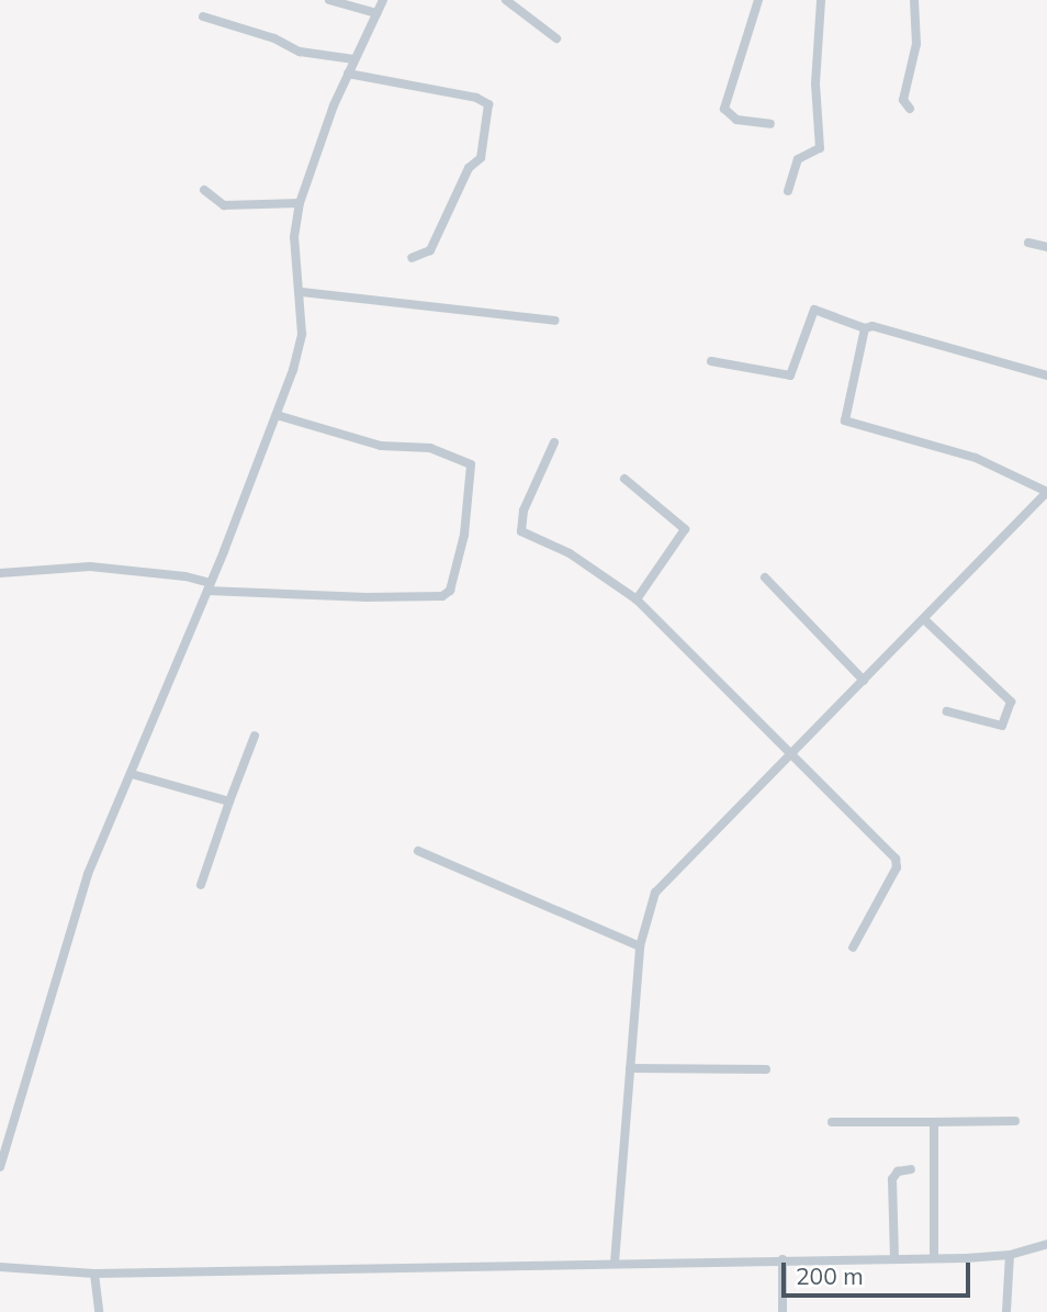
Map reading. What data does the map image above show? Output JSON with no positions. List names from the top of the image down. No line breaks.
{"scale_bar":"200 m"}
